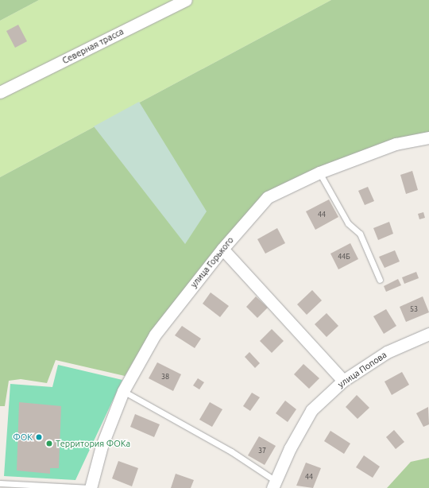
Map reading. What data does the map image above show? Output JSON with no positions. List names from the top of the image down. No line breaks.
{"streets":{"street":["Северная трасса","улица Горького","улица Попова"]},"places":["ФОК","Территория ФОКа"],"house_numbers":["44","44Б","53","38","37","44"]}
